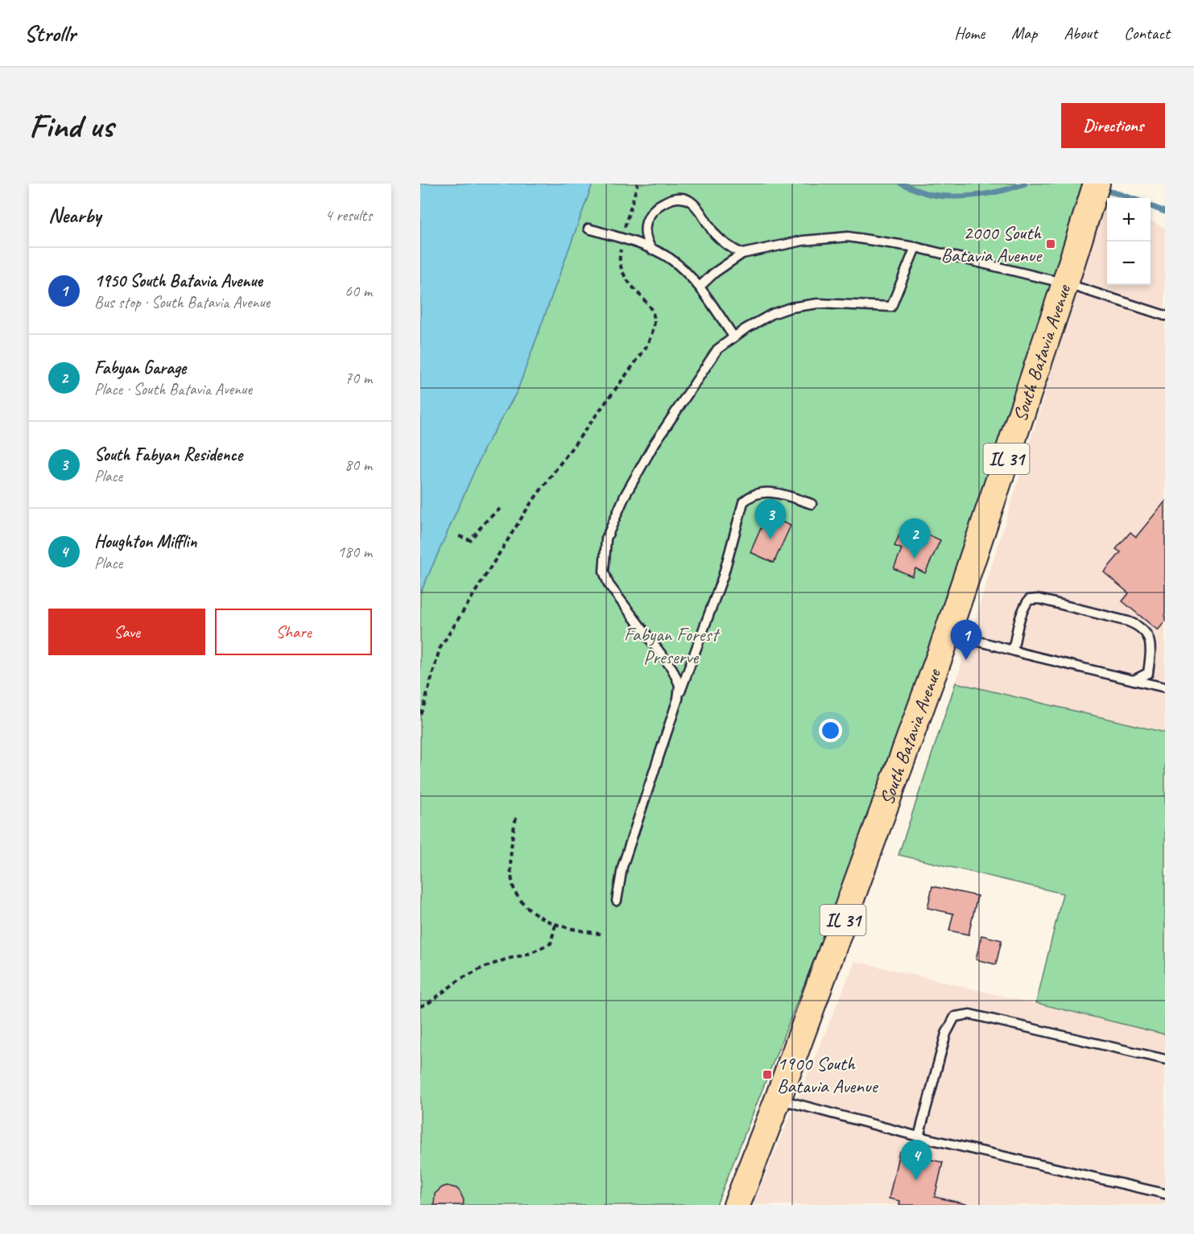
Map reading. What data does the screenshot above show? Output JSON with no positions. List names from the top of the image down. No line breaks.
{"streets":{"main road":["South Batavia Avenue","IL 31"]},"parks":["Fabyan Forest Preserve"],"places":{"transit":["2000 South Batavia Avenue","1900 South Batavia Avenue"]},"page":{"header":"Strollr","nav":["Home","Map","About","Contact"],"buttons":["Directions",["Save","Share"]],"title":"Find us","heading":["Nearby","4 results"],"map_buttons":["+","−"],"list":[{"mark":"1","name":"1950 South Batavia Avenue","note":"Bus stop · South Batavia Avenue","value":"60 m"},{"mark":"2","name":"Fabyan Garage","note":"Place · South Batavia Avenue","value":"70 m"},{"mark":"3","name":"South Fabyan Residence","note":"Place","value":"80 m"},{"mark":"4","name":"Houghton Mifflin","note":"Place","value":"180 m"}],"pins":["3","2","1","4"]}}
